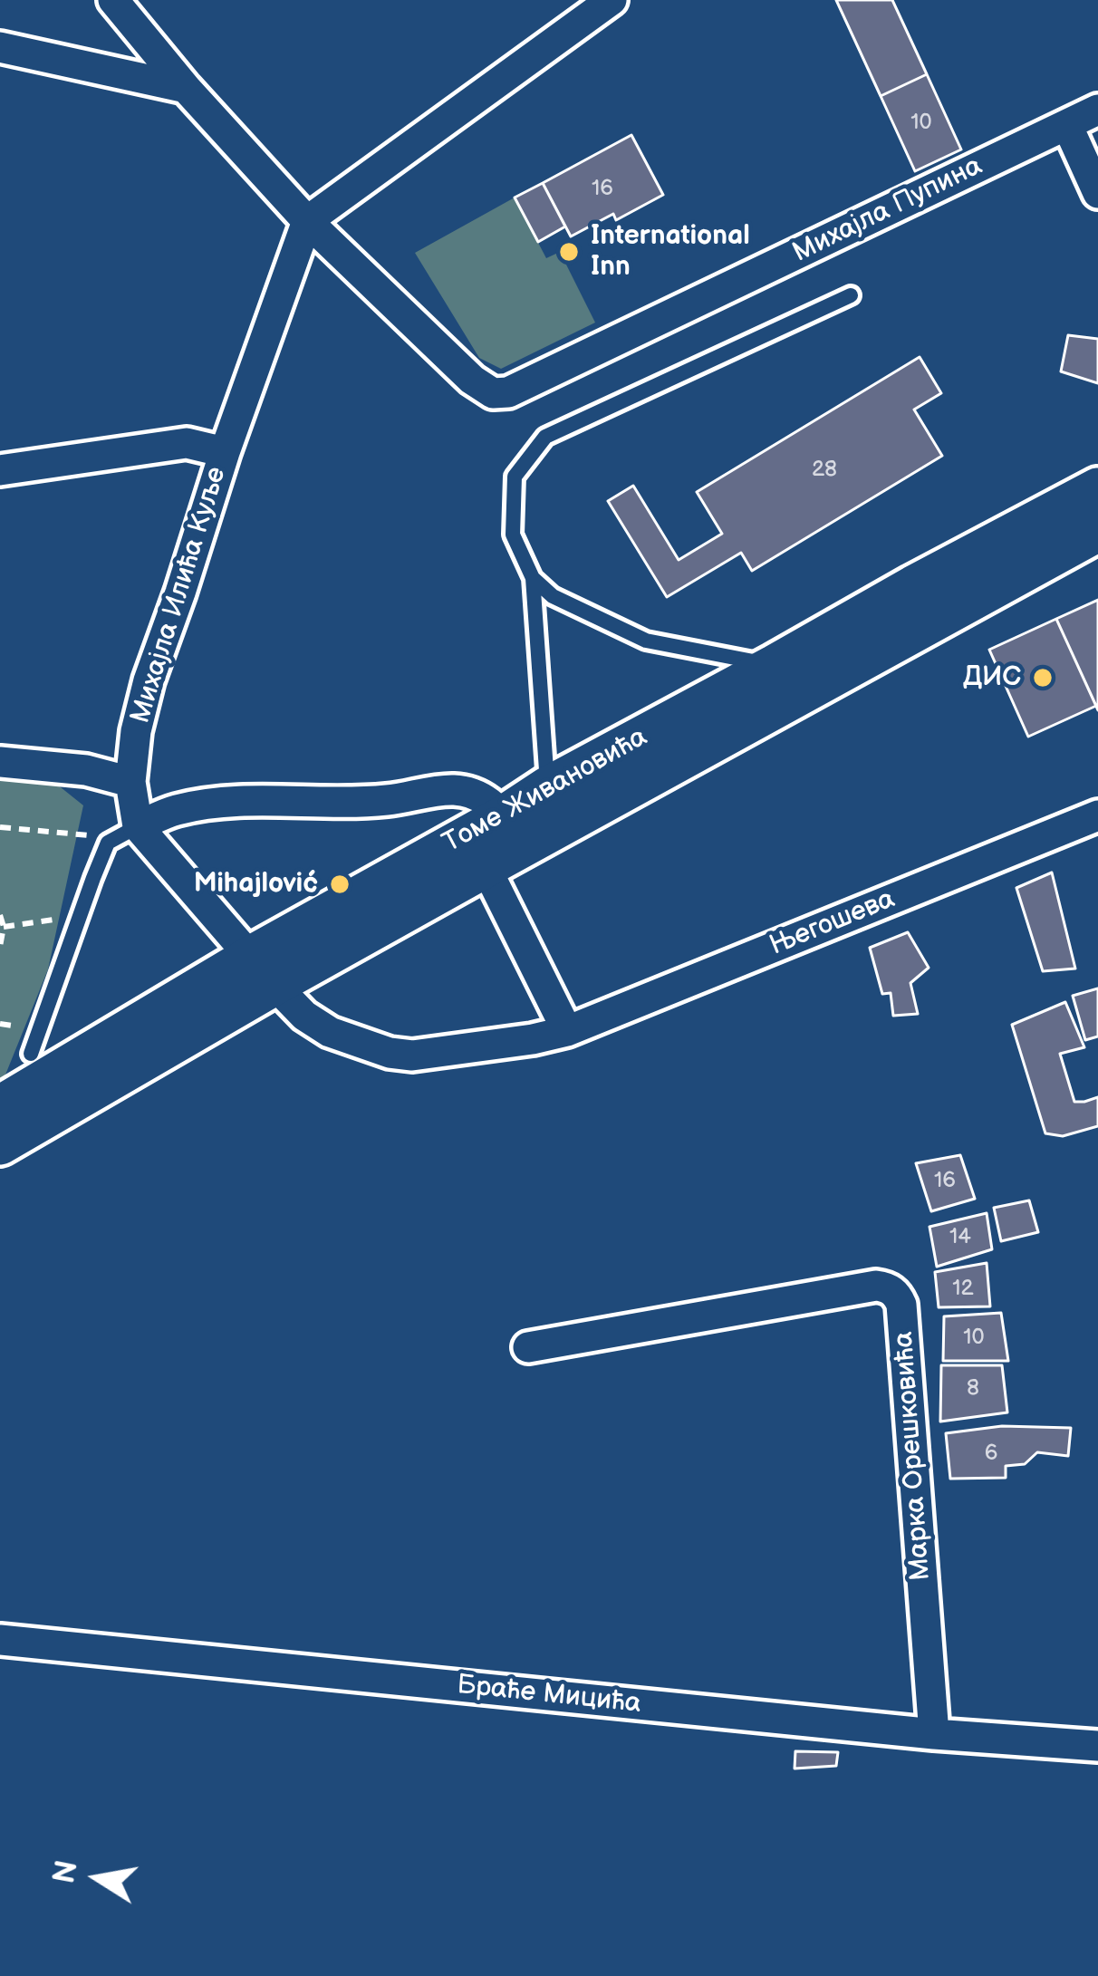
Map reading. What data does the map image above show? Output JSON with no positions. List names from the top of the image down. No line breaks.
{"streets":{"main road":["Томе Живановића"],"street":["Михајла Пупина","Михајла Илића Куље","Његошева","Марка Орешковића","Браће Мицића"]},"crossings":[["Михајла Пупина","Михајла Илића Куље"],["Томе Живановића","Његошева"],["Марка Орешковића","Браће Мицића"]],"places":["International Inn","ДИС","Mihajlović"],"house_numbers":["10","16","28","16","14","12","10","8","6"],"north":"left"}
